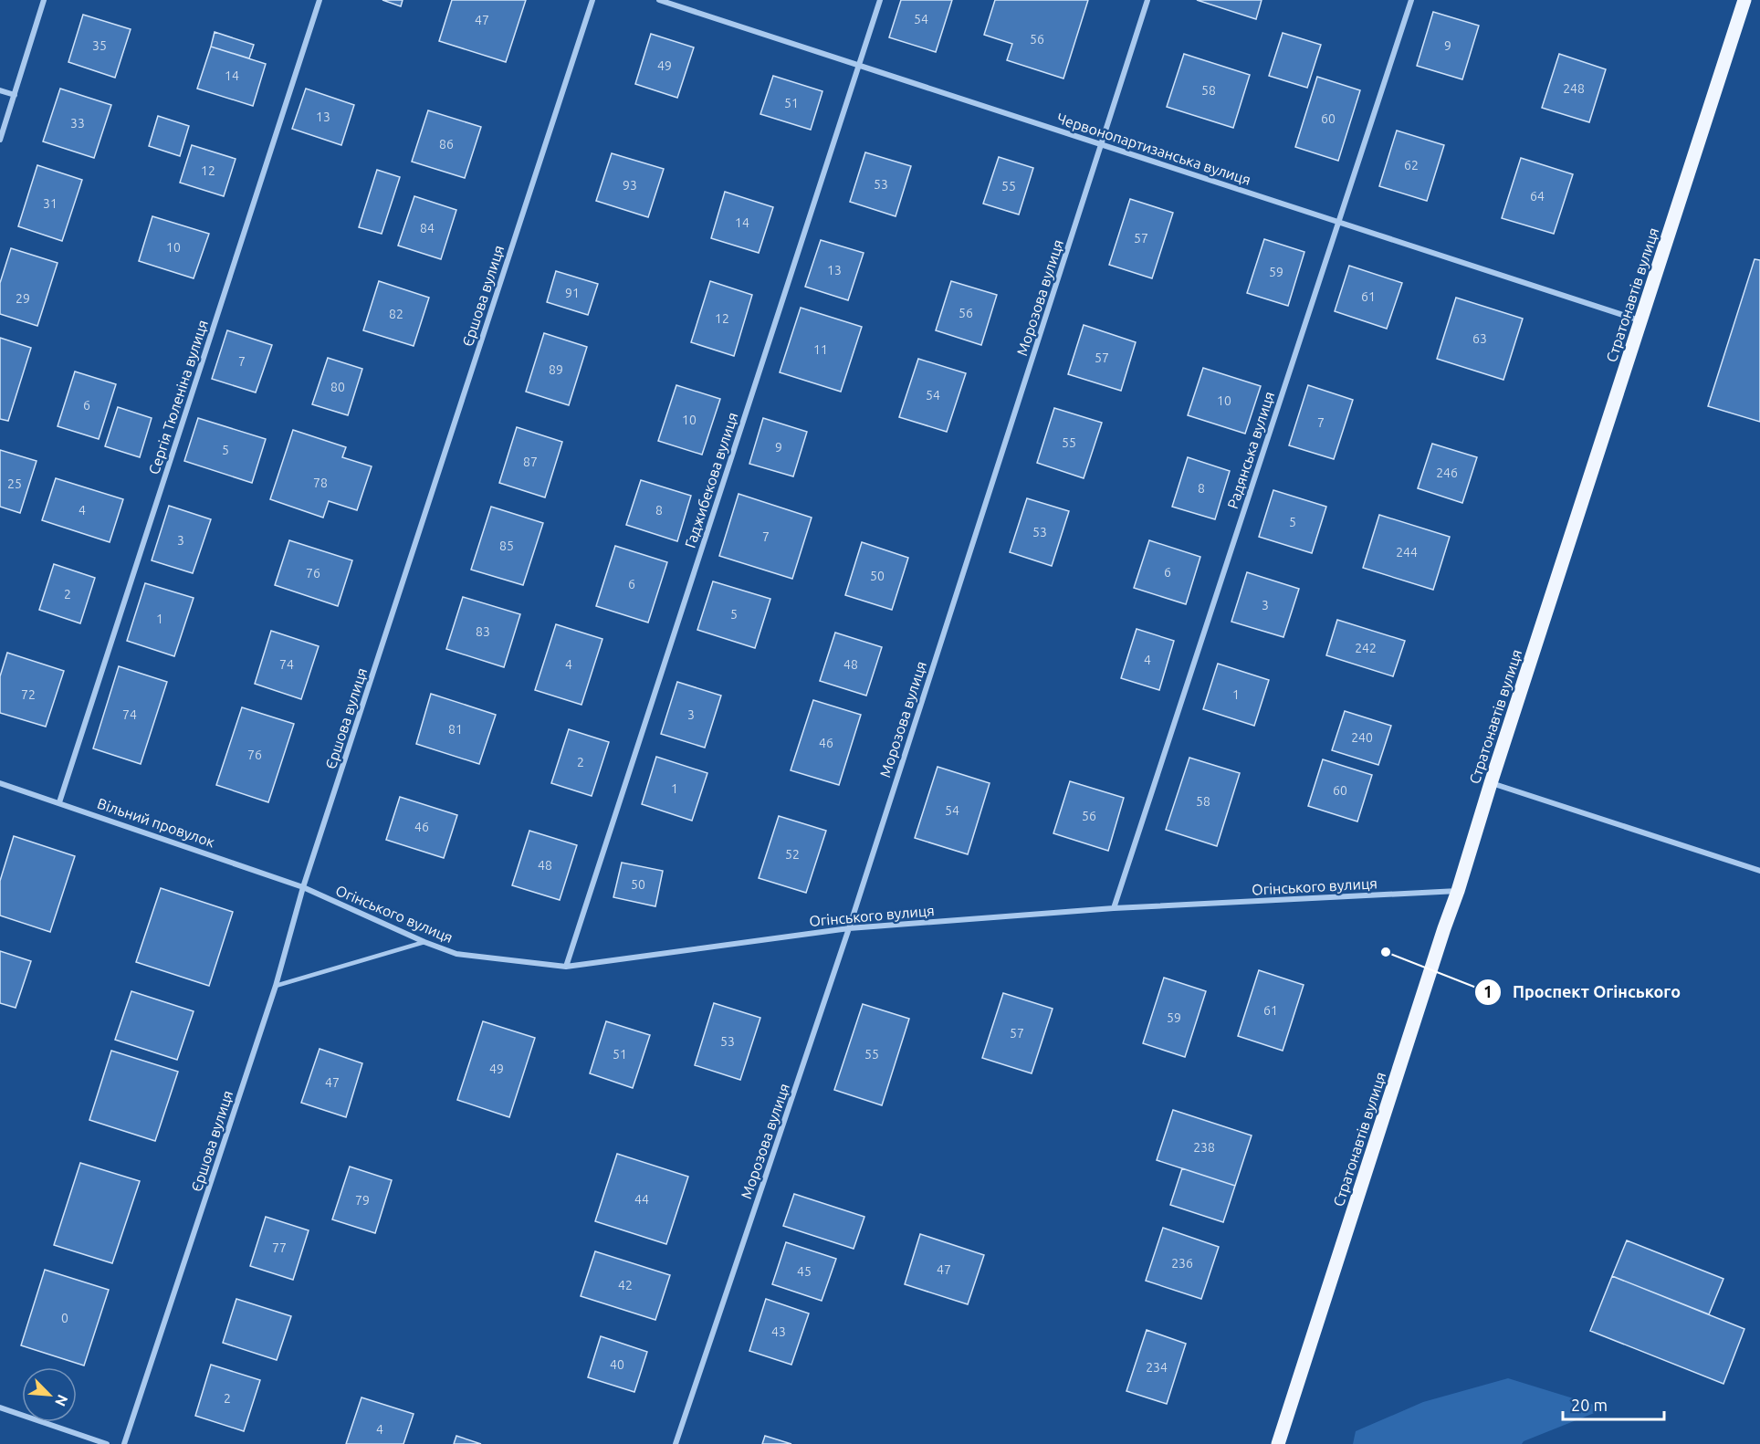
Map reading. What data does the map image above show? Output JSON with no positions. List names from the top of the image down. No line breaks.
{"streets":{"main road":["Стратонавтів вулиця"],"street":["Червонопартизанська вулиця","Єршова вулиця","Морозова вулиця","Сергія Тюленіна вулиця","Радянська вулиця","Гаджибекова вулиця","Вільний провулок","Огінського вулиця"]},"crossings":[["Червонопартизанська вулиця","Стратонавтів вулиця"],["Червонопартизанська вулиця","Морозова вулиця"],["Червонопартизанська вулиця","Радянська вулиця"],["Червонопартизанська вулиця","Гаджибекова вулиця"],["Стратонавтів вулиця","Огінського вулиця"],["Єршова вулиця","Вільний провулок"],["Єршова вулиця","Огінського вулиця"],["Морозова вулиця","Огінського вулиця"],["Сергія Тюленіна вулиця","Вільний провулок"],["Радянська вулиця","Огінського вулиця"],["Гаджибекова вулиця","Огінського вулиця"],["Вільний провулок","Огінського вулиця"]],"places":["Проспект Огінського"],"house_numbers":["54","47","56","35","9","49","14","248","58","51","13","60","33","86","62","12","53","93","55","64","31","14","84","57","10","13","59","91","61","29","56","82","12","63","11","57","7","89","80","54","10","6","10","7","55","9","5","87","246","78","25","8","4","8","5","53","7","3","85","244","6","76","50","6","2","3","5","1","83","242","4","74","4","48","72","1","74","3","81","240","46","76","2","1","60","58","54","56","46","52","48","50","61","59","57","53","51","55","49","47","238","44","79","77","236","47","45","42","0","43","40","234","2","4"],"scale_bar":"20 m","north":"bottom right"}
